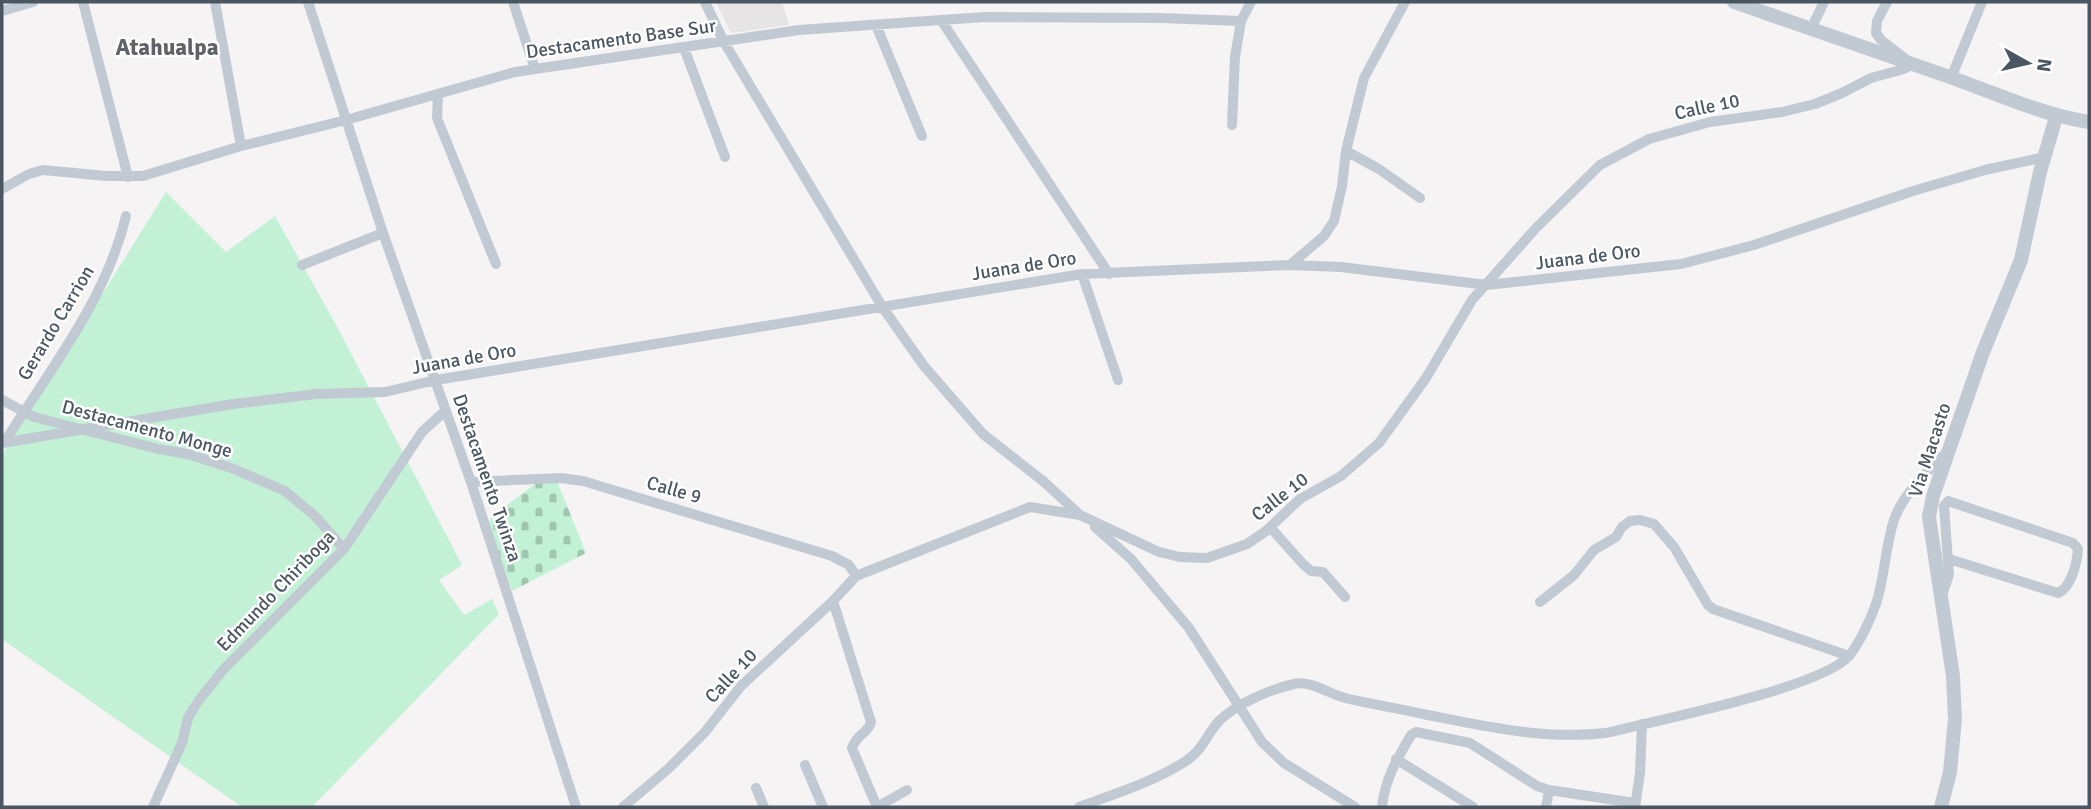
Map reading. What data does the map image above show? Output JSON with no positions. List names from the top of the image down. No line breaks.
{"streets":{"street":["Destacamento Base Sur","Calle 10","Juana de Oro","Gerardo Carrion","Destacamento Monge","Via Macasto","Destacamento Twinza","Calle 9","Edmundo Chiriboga"]},"crossings":[["Destacamento Base Sur","Destacamento Twinza"],["Calle 10","Juana de Oro"],["Calle 10","Calle 9"],["Juana de Oro","Gerardo Carrion"],["Juana de Oro","Destacamento Monge"],["Juana de Oro","Via Macasto"],["Juana de Oro","Destacamento Twinza"],["Gerardo Carrion","Destacamento Monge"],["Destacamento Monge","Edmundo Chiriboga"],["Destacamento Twinza","Calle 9"],["Destacamento Twinza","Edmundo Chiriboga"]],"districts":["Atahualpa"],"north":"right"}
